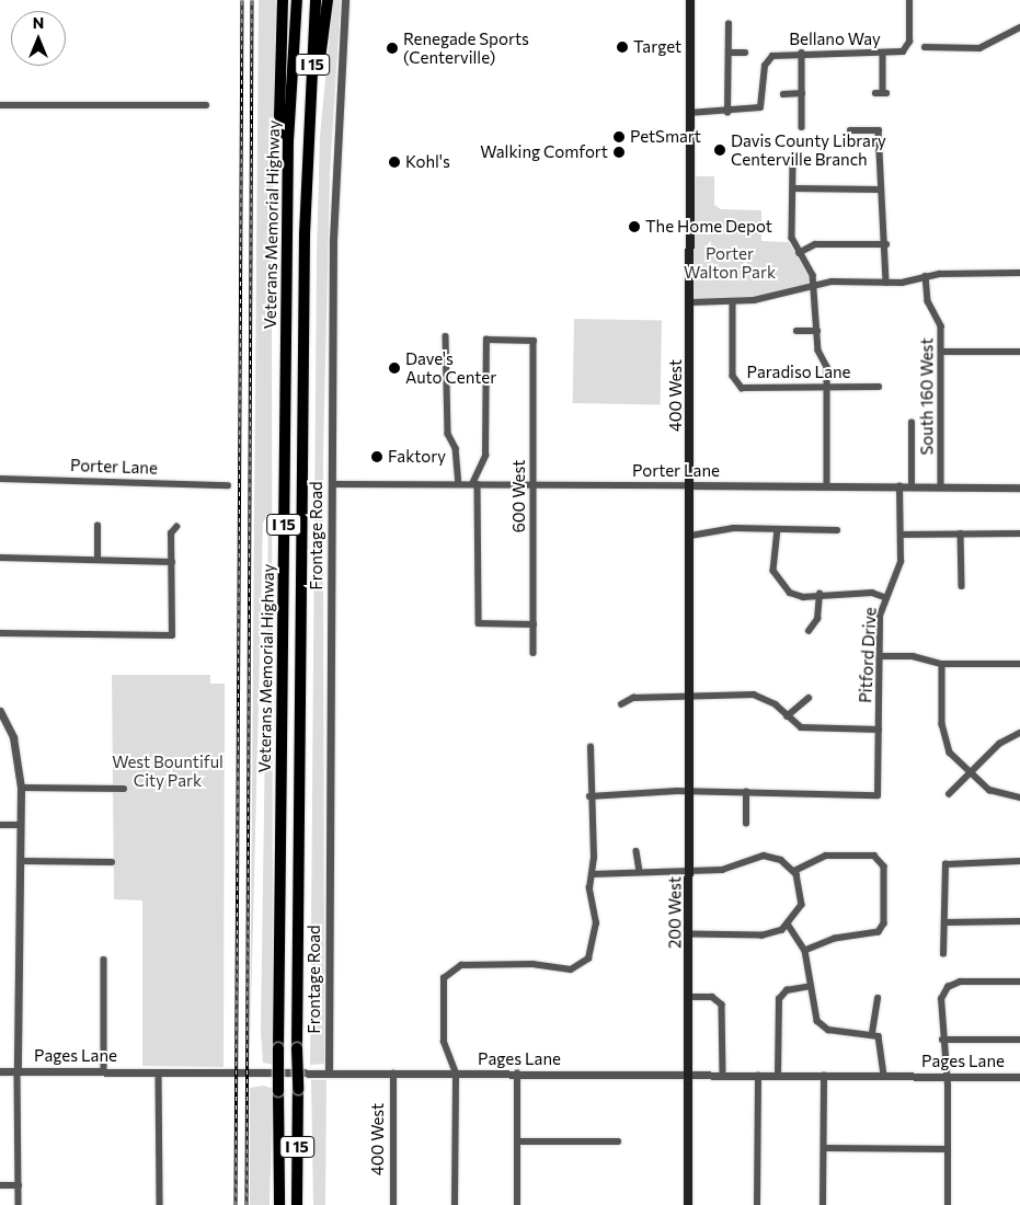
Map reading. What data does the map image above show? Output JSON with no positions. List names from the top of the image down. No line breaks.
{"streets":{"highway":["I 15","Veterans Memorial Highway"],"main road":["400 West","200 West"],"street":["Bellano Way","Paradiso Lane","South 160 West","Porter Lane","600 West","Frontage Road","Pitford Drive","Pages Lane"]},"crossings":[["Bellano Way","400 West"],["400 West","Porter Lane"],["400 West","200 West"],["400 West","Pages Lane"],["South 160 West","Porter Lane"],["Porter Lane","600 West"],["Porter Lane","Frontage Road"],["Porter Lane","Pitford Drive"],["Frontage Road","Pages Lane"],["200 West","Pages Lane"]],"parks":["Porter Walton Park","West Bountiful City Park"],"places":["Target","Renegade Sports (Centerville)","PetSmart","Davis County Library Centerville Branch","Walking Comfort","Kohl's","The Home Depot","Dave's Auto Center","Faktory"],"north":"top"}
